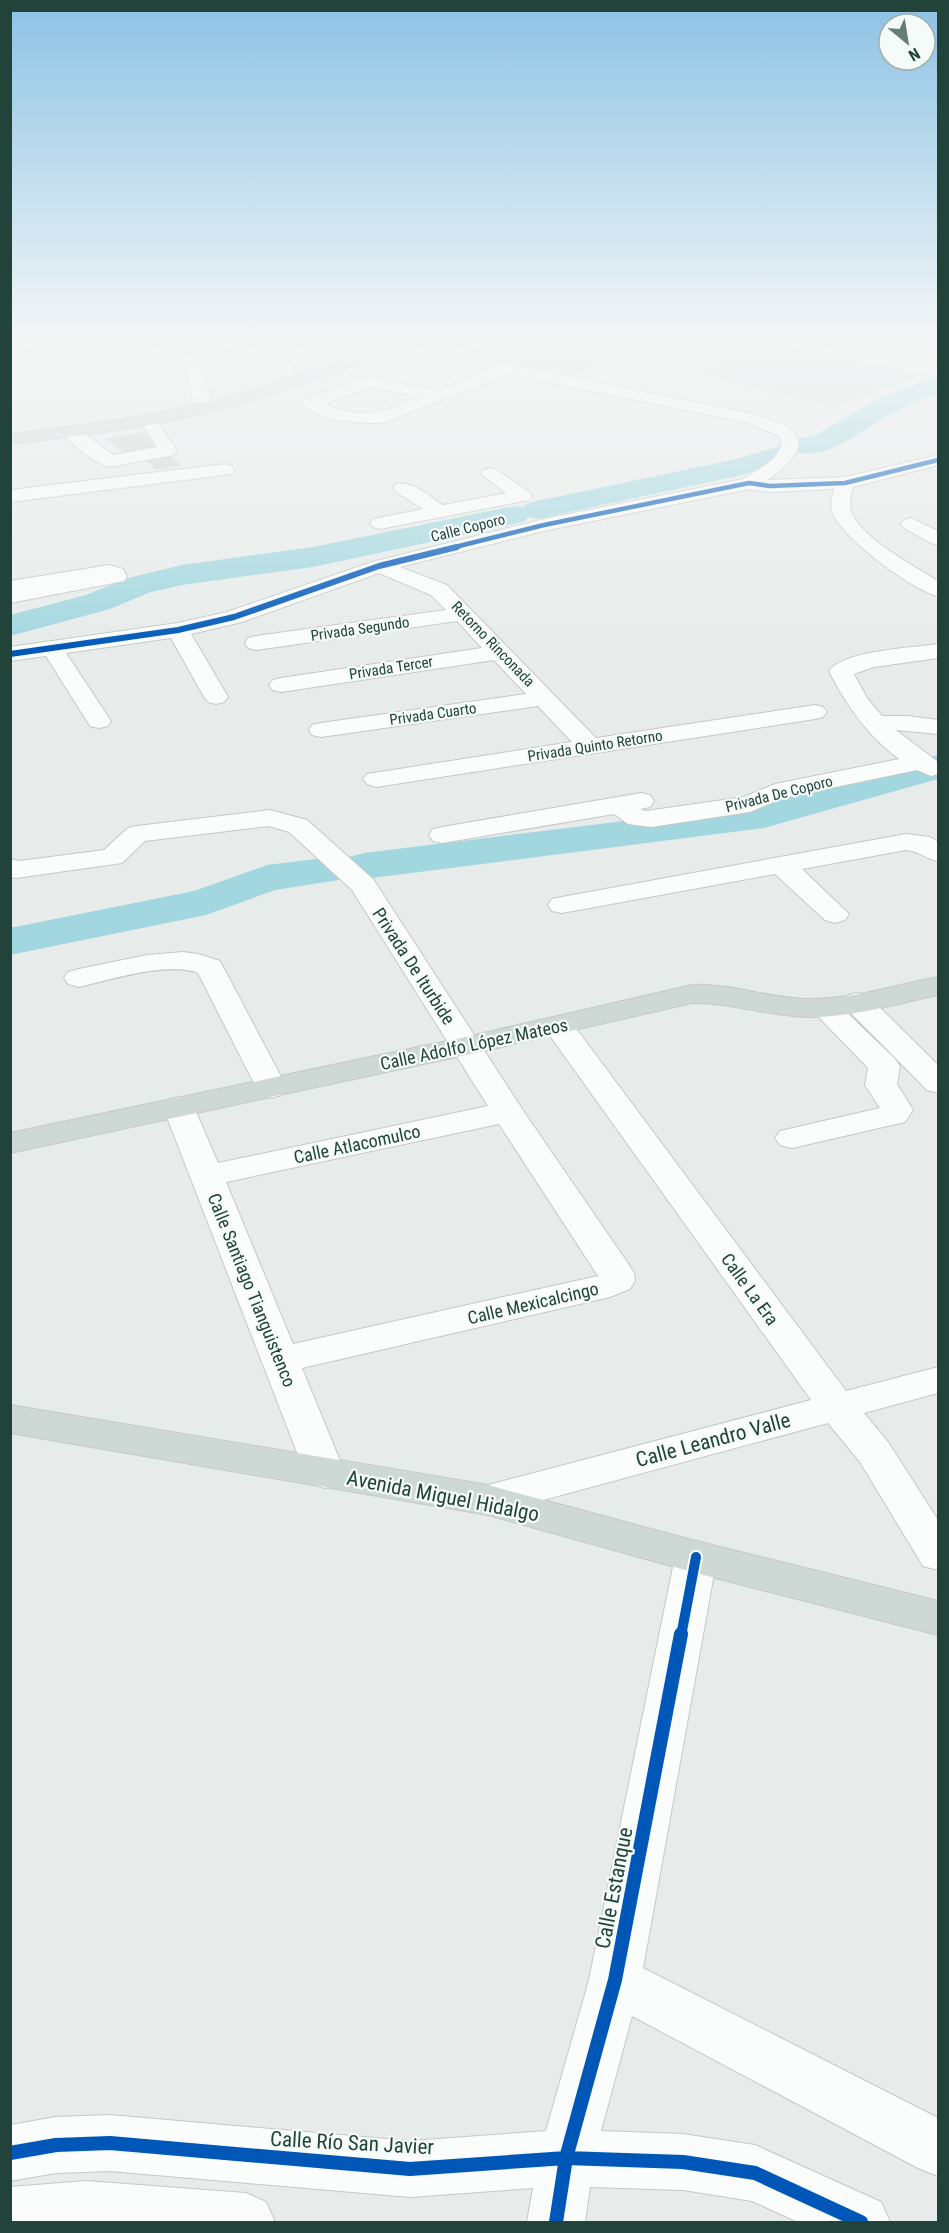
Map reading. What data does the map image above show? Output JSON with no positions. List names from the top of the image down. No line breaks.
{"streets":{"main road":["Calle Adolfo López Mateos","Avenida Miguel Hidalgo"],"street":["Calle Coporo","Privada Segundo","Retorno Rinconada","Privada Tercer","Privada Cuarto","Privada Quinto Retorno","Privada De Coporo","Privada De Iturbide","Calle Atlacomulco","Calle La Era","Calle Santiago Tianguistenco","Calle Mexicalcingo","Calle Leandro Valle","Calle Estanque","Calle Río San Javier"]},"crossings":[["Calle Coporo","Retorno Rinconada"],["Privada Segundo","Retorno Rinconada"],["Retorno Rinconada","Privada Tercer"],["Retorno Rinconada","Privada Cuarto"],["Retorno Rinconada","Privada Quinto Retorno"],["Privada De Iturbide","Calle Adolfo López Mateos"],["Privada De Iturbide","Calle Mexicalcingo"],["Calle Adolfo López Mateos","Calle La Era"],["Calle Adolfo López Mateos","Calle Santiago Tianguistenco"],["Calle Adolfo López Mateos","Calle Mexicalcingo"],["Calle Atlacomulco","Calle Santiago Tianguistenco"],["Calle Atlacomulco","Calle Mexicalcingo"],["Calle La Era","Calle Leandro Valle"],["Calle Santiago Tianguistenco","Calle Mexicalcingo"],["Calle Santiago Tianguistenco","Avenida Miguel Hidalgo"],["Calle Leandro Valle","Avenida Miguel Hidalgo"],["Avenida Miguel Hidalgo","Calle Estanque"],["Calle Estanque","Calle Río San Javier"]],"north":"bottom right"}
